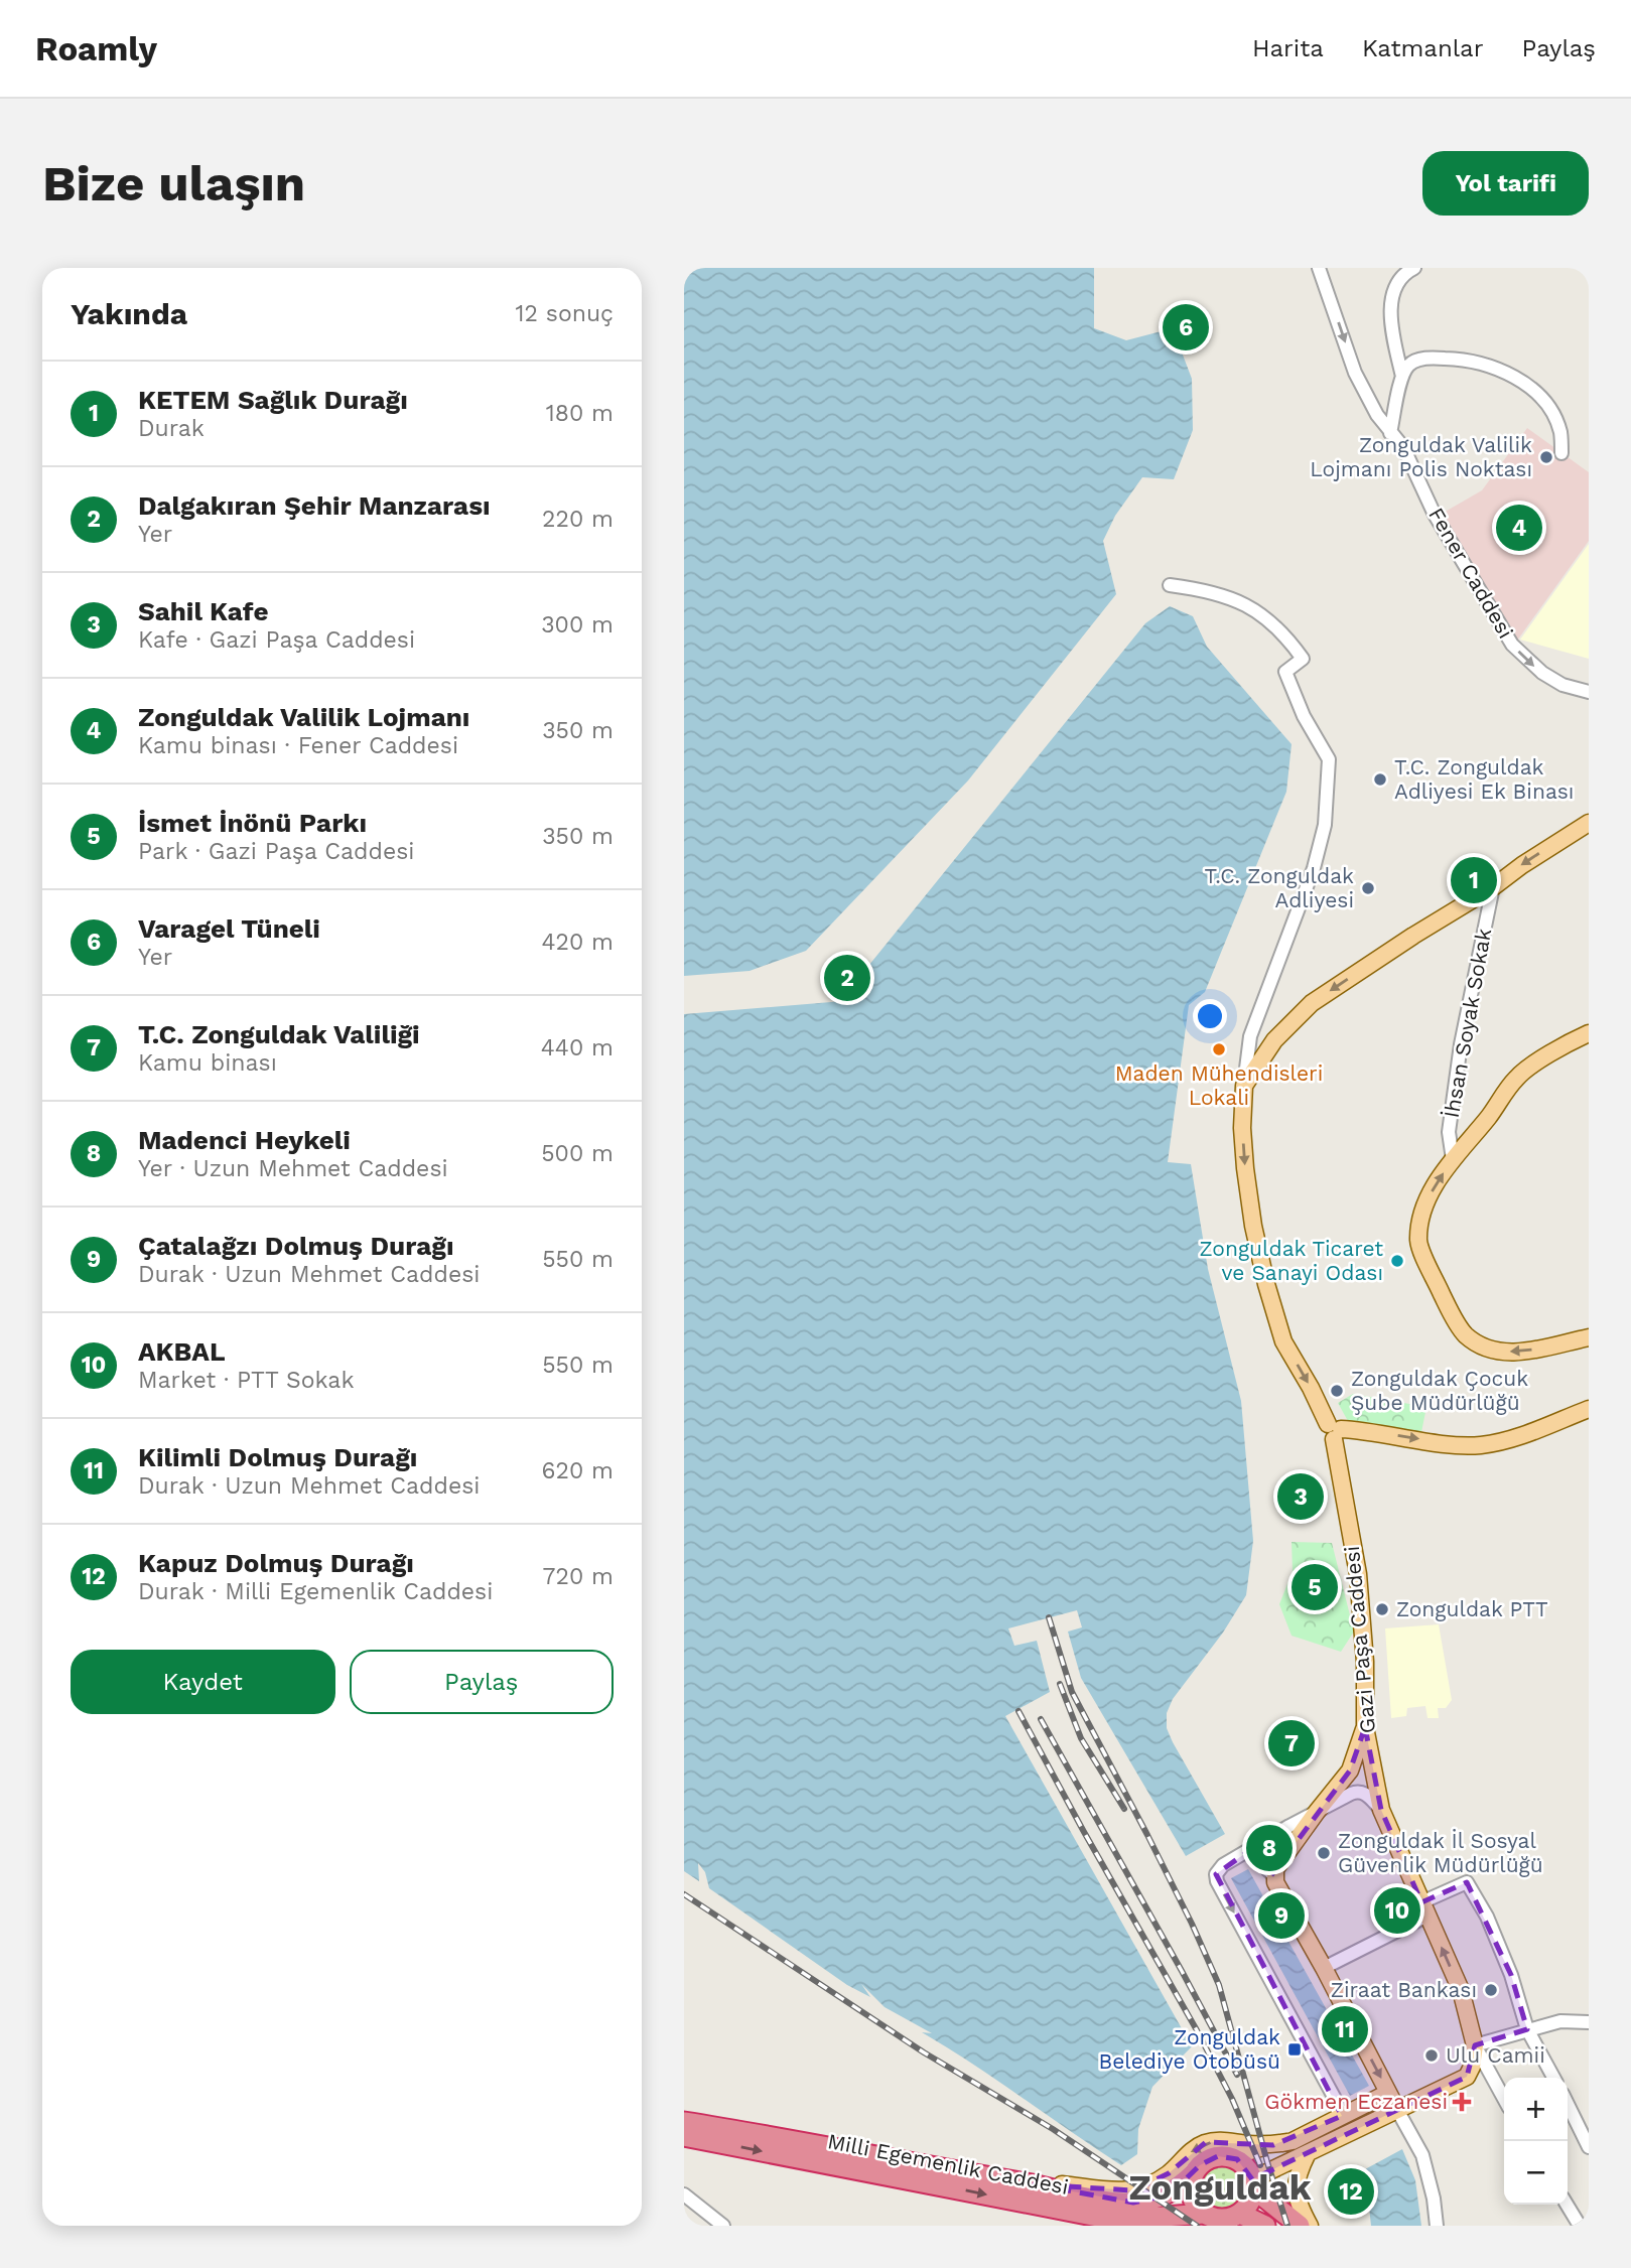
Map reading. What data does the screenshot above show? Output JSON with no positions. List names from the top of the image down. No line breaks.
{"streets":{"highway":["Milli Egemenlik Caddesi"],"main road":["Gazi Paşa Caddesi"],"street":["Fener Caddesi","İhsan Soyak Sokak"]},"one_way":["Fener Caddesi"],"districts":["Zonguldak"],"places":{"other":["Zonguldak Valilik Lojmanı Polis Noktası","T.C. Zonguldak Adliyesi Ek Binası","T.C. Zonguldak Adliyesi","Maden Mühendisleri Lokali","Zonguldak Ticaret ve Sanayi Odası","Zonguldak Çocuk Şube Müdürlüğü","Zonguldak PTT","Zonguldak İl Sosyal Güvenlik Müdürlüğü","Ziraat Bankası","Ulu Camii"],"transit":["Zonguldak Belediye Otobüsü"],"health":["Gökmen Eczanesi"]},"page":{"header":"Roamly","nav":["Harita","Katmanlar","Paylaş"],"buttons":["Yol tarifi",["Kaydet","Paylaş"]],"title":"Bize ulaşın","heading":["Yakında","12 sonuç"],"pins":["6","4","1","2","3","5","7","8","10","9","11","12"],"list":[{"mark":"1","name":"KETEM Sağlık Durağı","note":"Durak","value":"180 m"},{"mark":"2","name":"Dalgakıran Şehir Manzarası","note":"Yer","value":"220 m"},{"mark":"3","name":"Sahil Kafe","note":"Kafe · Gazi Paşa Caddesi","value":"300 m"},{"mark":"4","name":"Zonguldak Valilik Lojmanı","note":"Kamu binası · Fener Caddesi","value":"350 m"},{"mark":"5","name":"İsmet İnönü Parkı","note":"Park · Gazi Paşa Caddesi","value":"350 m"},{"mark":"6","name":"Varagel Tüneli","note":"Yer","value":"420 m"},{"mark":"7","name":"T.C. Zonguldak Valiliği","note":"Kamu binası","value":"440 m"},{"mark":"8","name":"Madenci Heykeli","note":"Yer · Uzun Mehmet Caddesi","value":"500 m"},{"mark":"9","name":"Çatalağzı Dolmuş Durağı","note":"Durak · Uzun Mehmet Caddesi","value":"550 m"},{"mark":"10","name":"AKBAL","note":"Market · PTT Sokak","value":"550 m"},{"mark":"11","name":"Kilimli Dolmuş Durağı","note":"Durak · Uzun Mehmet Caddesi","value":"620 m"},{"mark":"12","name":"Kapuz Dolmuş Durağı","note":"Durak · Milli Egemenlik Caddesi","value":"720 m"}],"map_buttons":["+","−"]}}
